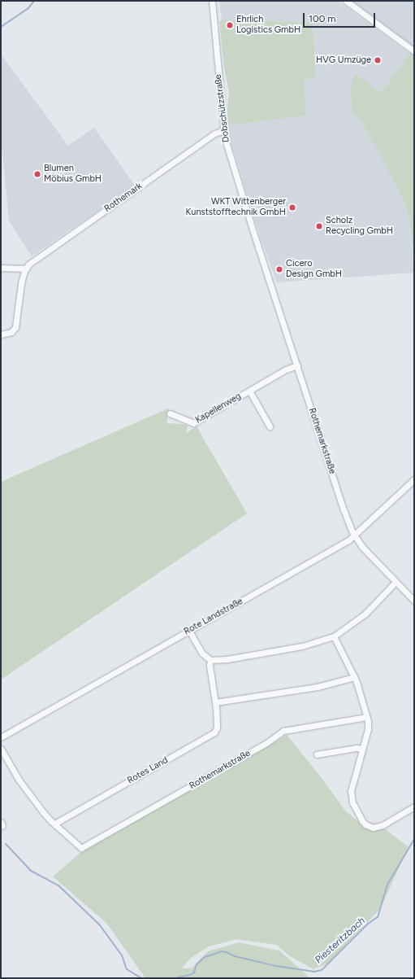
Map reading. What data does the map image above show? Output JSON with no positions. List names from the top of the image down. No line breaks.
{"streets":{"street":["Dobschützstraße","Rothemark","Kapellenweg","Rothemarkstraße","Rote Landstraße","Rotes Land"]},"crossings":[["Dobschützstraße","Rothemark"],["Dobschützstraße","Rothemarkstraße"],["Kapellenweg","Rothemarkstraße"],["Rothemarkstraße","Rote Landstraße"],["Rothemarkstraße","Rotes Land"]],"water":["Piesteritzbach"],"places":["Ehrlich Logistics GmbH","HVG Umzüge","Blumen Möbius GmbH","WKT Wittenberger Kunststofftechnik GmbH","Scholz Recycling GmbH","Cicero Design GmbH"],"scale_bar":"100 m"}
